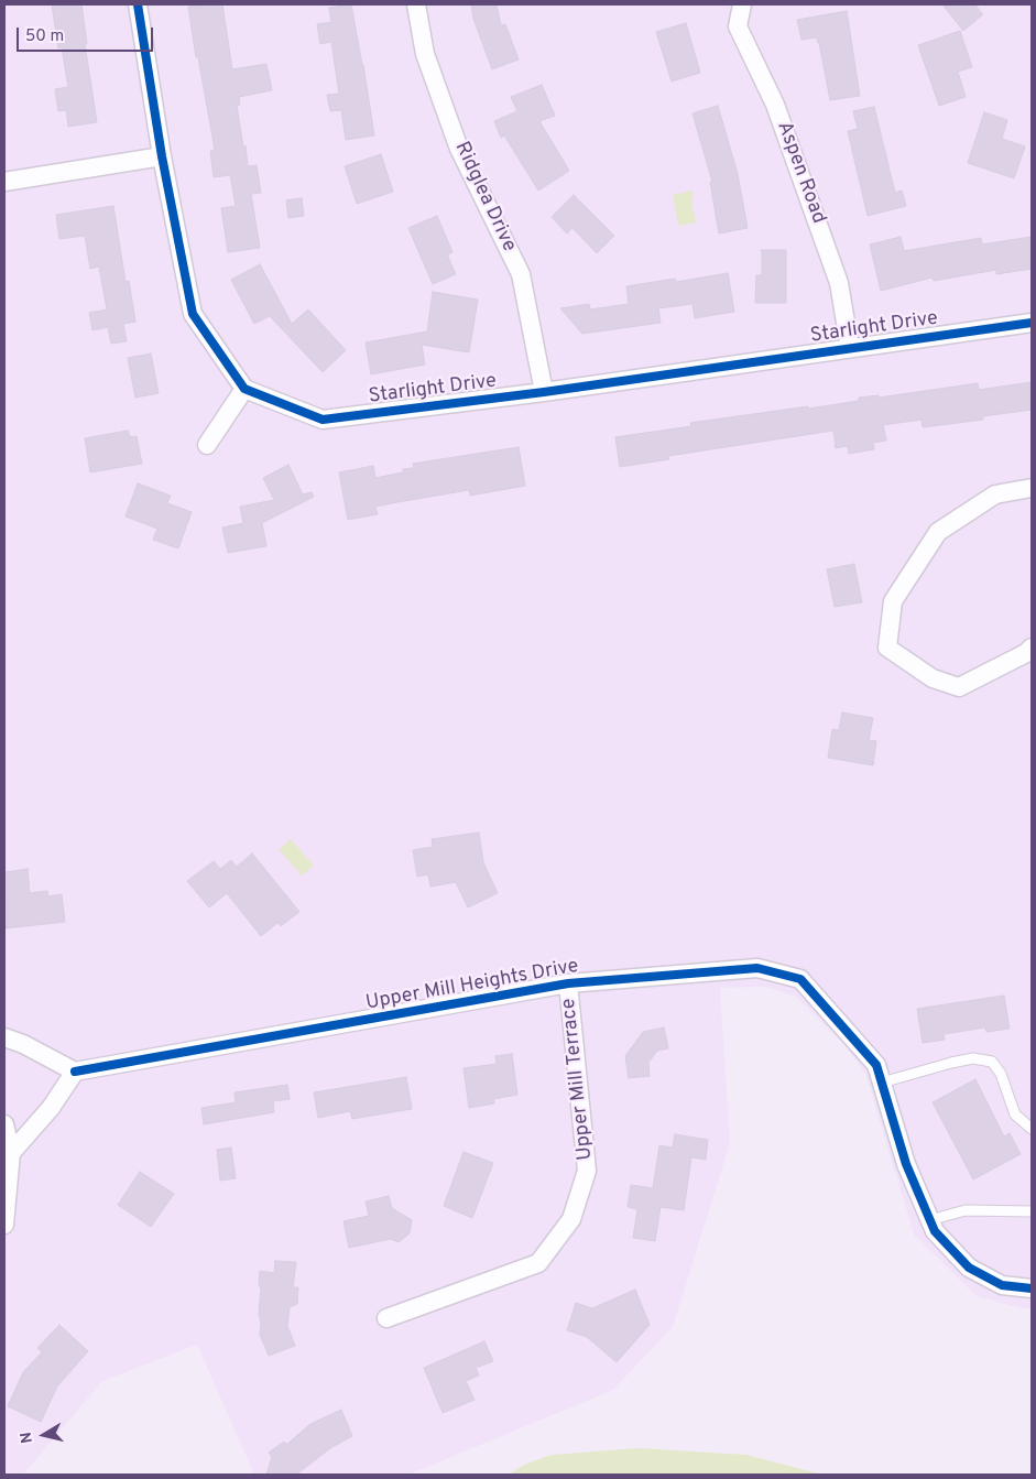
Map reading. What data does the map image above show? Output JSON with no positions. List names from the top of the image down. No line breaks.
{"streets":{"street":["Aspen Road","Ridglea Drive","Starlight Drive","Upper Mill Heights Drive","Upper Mill Terrace"]},"crossings":[["Aspen Road","Starlight Drive"],["Ridglea Drive","Starlight Drive"],["Upper Mill Heights Drive","Upper Mill Terrace"]],"scale_bar":"50 m","north":"left"}
